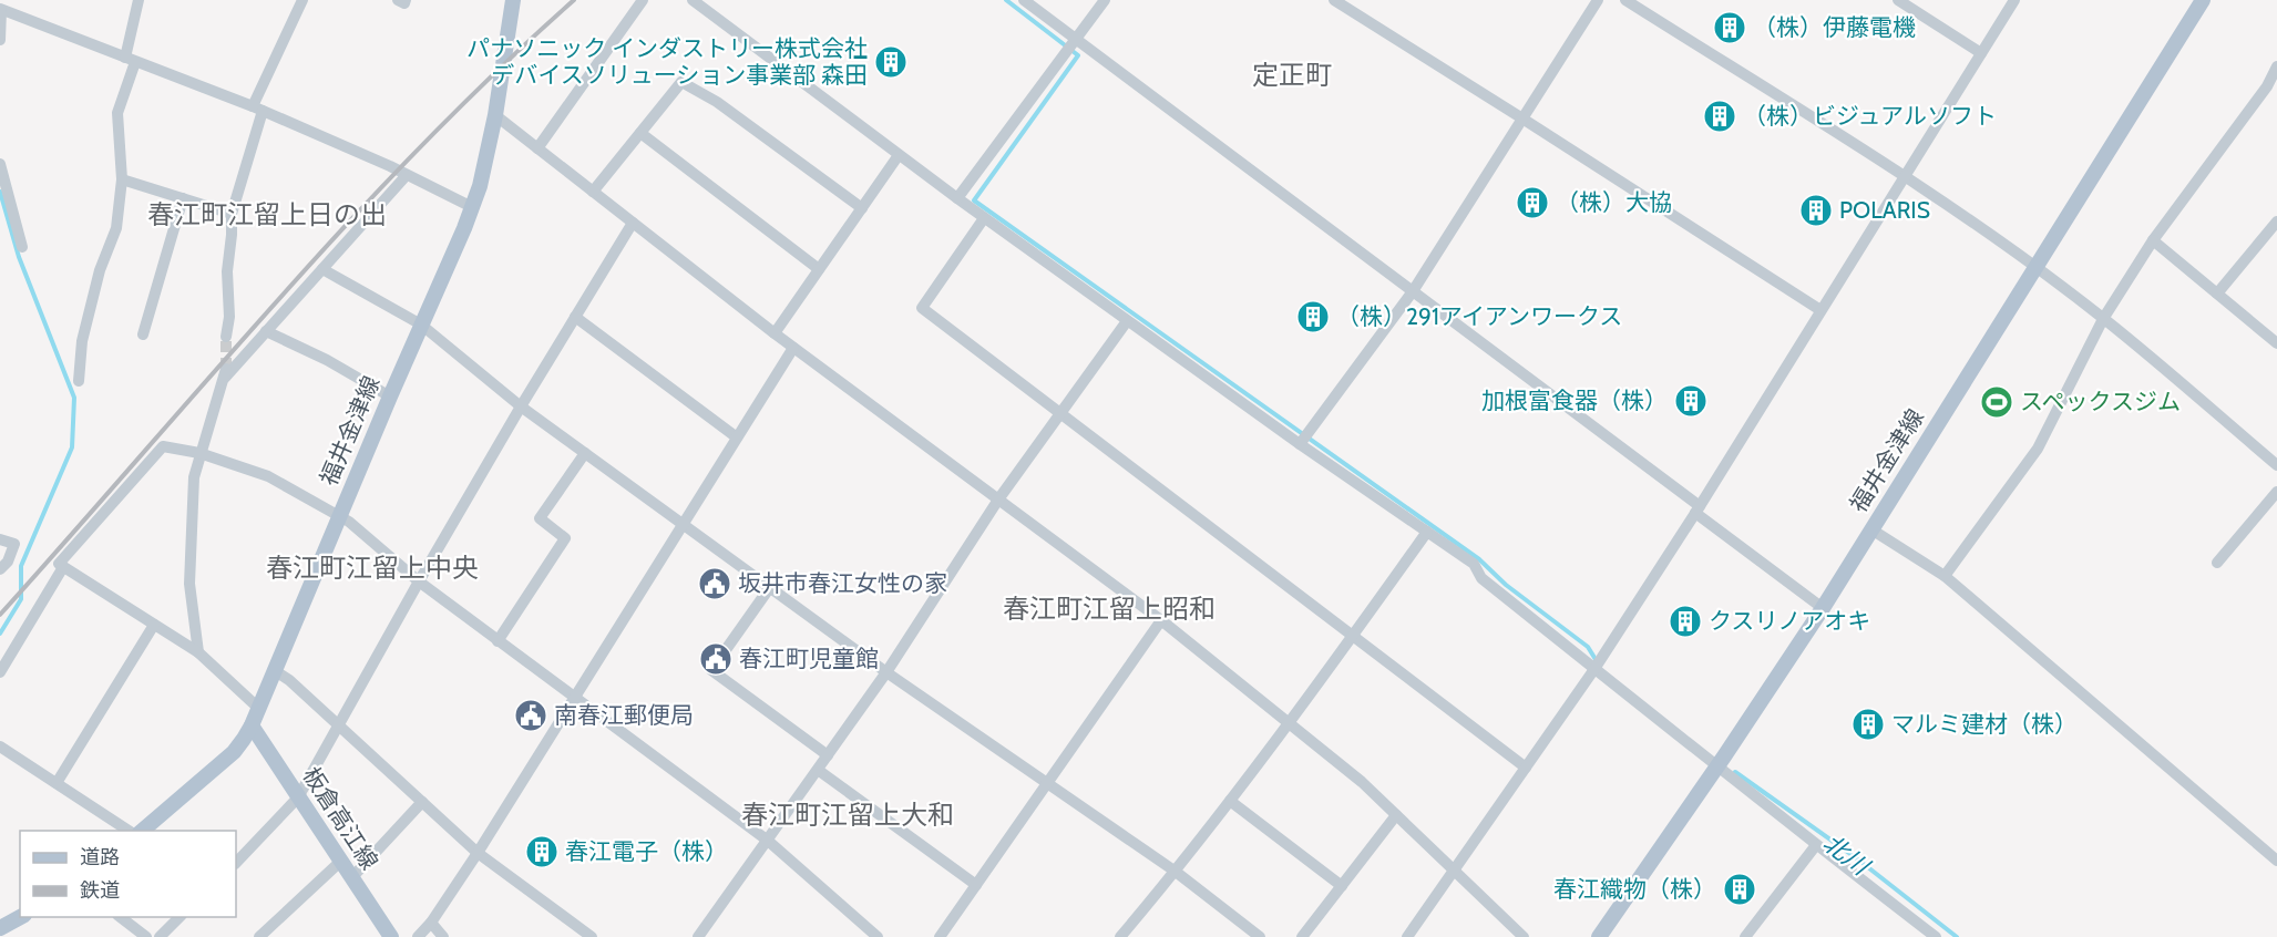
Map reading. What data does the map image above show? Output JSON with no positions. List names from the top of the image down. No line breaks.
{"streets":{"main road":["福井金津線","板倉高江線"]},"crossings":[["福井金津線","板倉高江線"]],"districts":["定正町","春江町江留上日の出","春江町江留上中央","春江町江留上昭和","春江町江留上大和"],"water":["北川"],"places":{"building":["（株）伊藤電機","パナソニック インダストリー株式会社 デバイスソリューション事業部 森田","（株）ビジュアルソフト","（株）大協","POLARIS","（株）291アイアンワークス","加根富食器（株）","クスリノアオキ","マルミ建材（株）","春江電子（株）","春江織物（株）"],"sports":["スペックスジム"],"public building":["坂井市春江女性の家","春江町児童館","南春江郵便局"]},"legend":["道路","鉄道"]}
